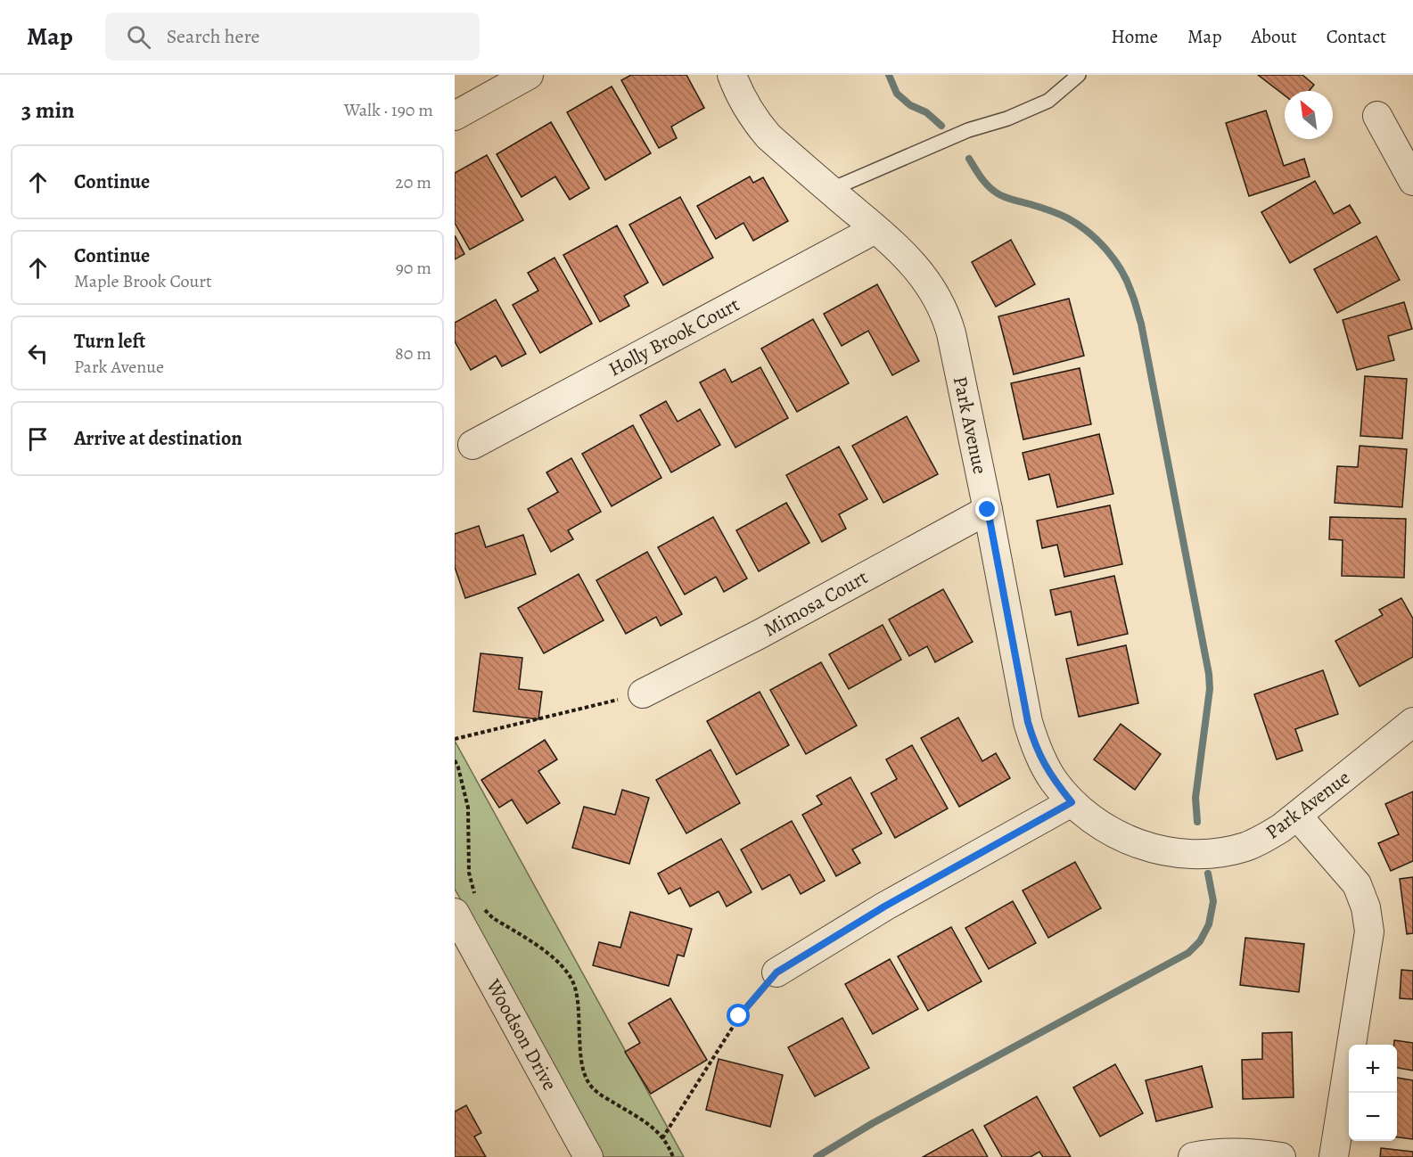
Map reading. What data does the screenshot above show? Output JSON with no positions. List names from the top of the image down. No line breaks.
{"streets":{"street":["Holly Brook Court","Park Avenue","Mimosa Court","Woodson Drive"]},"crossings":[["Holly Brook Court","Park Avenue"],["Park Avenue","Mimosa Court"]],"north":"top left","page":{"header":"Map","search":"Search here","nav":["Home","Map","About","Contact"],"heading":["3 min","Walk · 190 m"],"list":[["Continue","20 m"],["Continue","Maple Brook Court","90 m"],["Turn left","Park Avenue","80 m"],"Arrive at destination"],"map_buttons":["+","−"]}}
